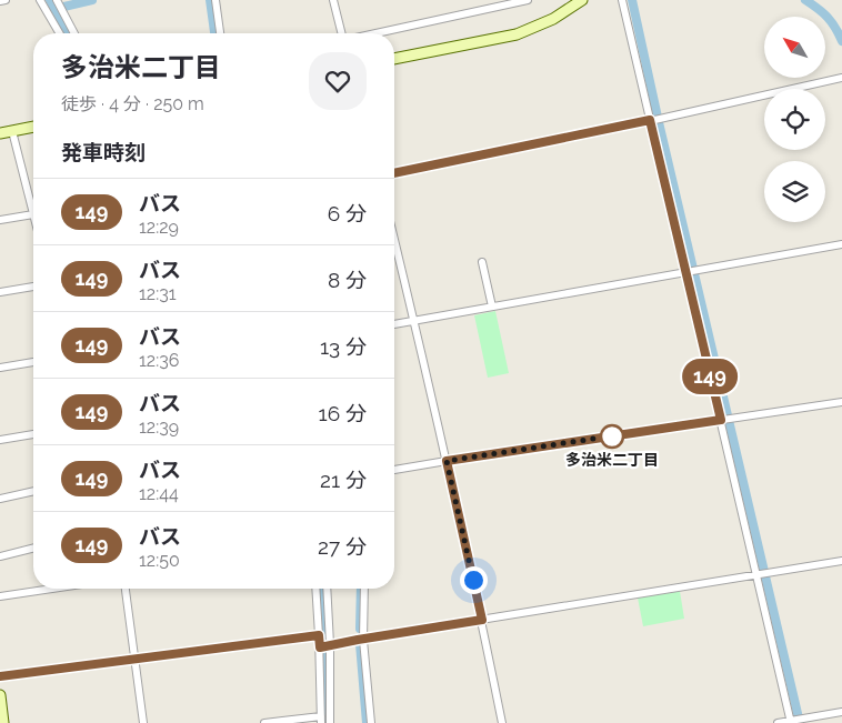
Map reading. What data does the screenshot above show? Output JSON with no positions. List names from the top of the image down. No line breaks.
{"places":["多治米二丁目"],"lines":["bus line 149"],"north":"top left","page":{"on_map":"149","heading":[["多治米二丁目","徒歩 · 4 分 · 250 m"],"発車時刻"],"list":[{"mark":"149","name":"バス","note":"12:29","value":"6 分"},{"mark":"149","name":"バス","note":"12:31","value":"8 分"},{"mark":"149","name":"バス","note":"12:36","value":"13 分"},{"mark":"149","name":"バス","note":"12:39","value":"16 分"},{"mark":"149","name":"バス","note":"12:44","value":"21 分"},{"mark":"149","name":"バス","note":"12:50","value":"27 分"}]}}
